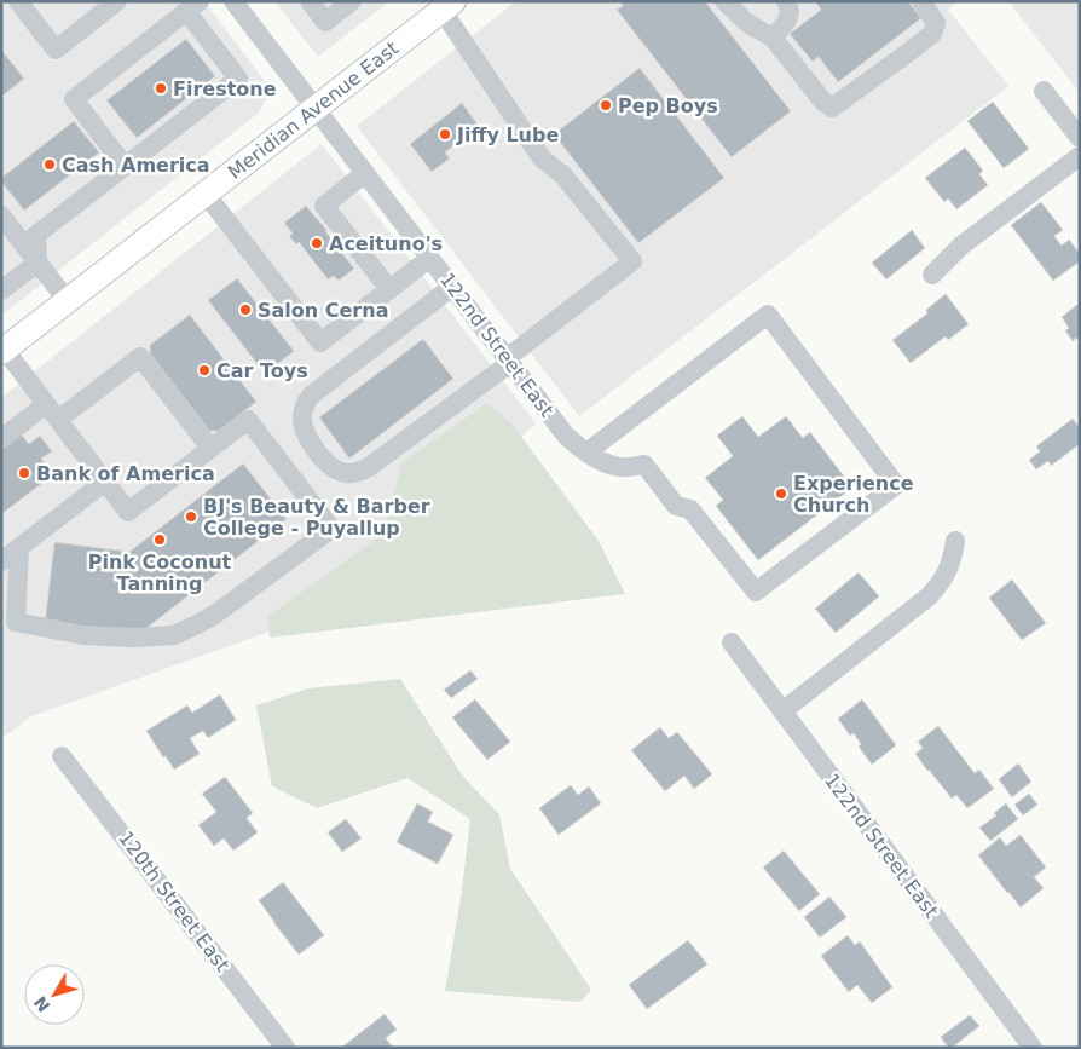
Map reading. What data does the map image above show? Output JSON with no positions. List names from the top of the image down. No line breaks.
{"streets":{"main road":["Meridian Avenue East"],"street":["122nd Street East","120th Street East"]},"crossings":[["Meridian Avenue East","122nd Street East"]],"places":["Firestone","Pep Boys","Jiffy Lube","Cash America","Aceituno's","Salon Cerna","Car Toys","Bank of America","Experience Church","BJ's Beauty & Barber College - Puyallup","Pink Coconut Tanning"],"north":"bottom left"}
